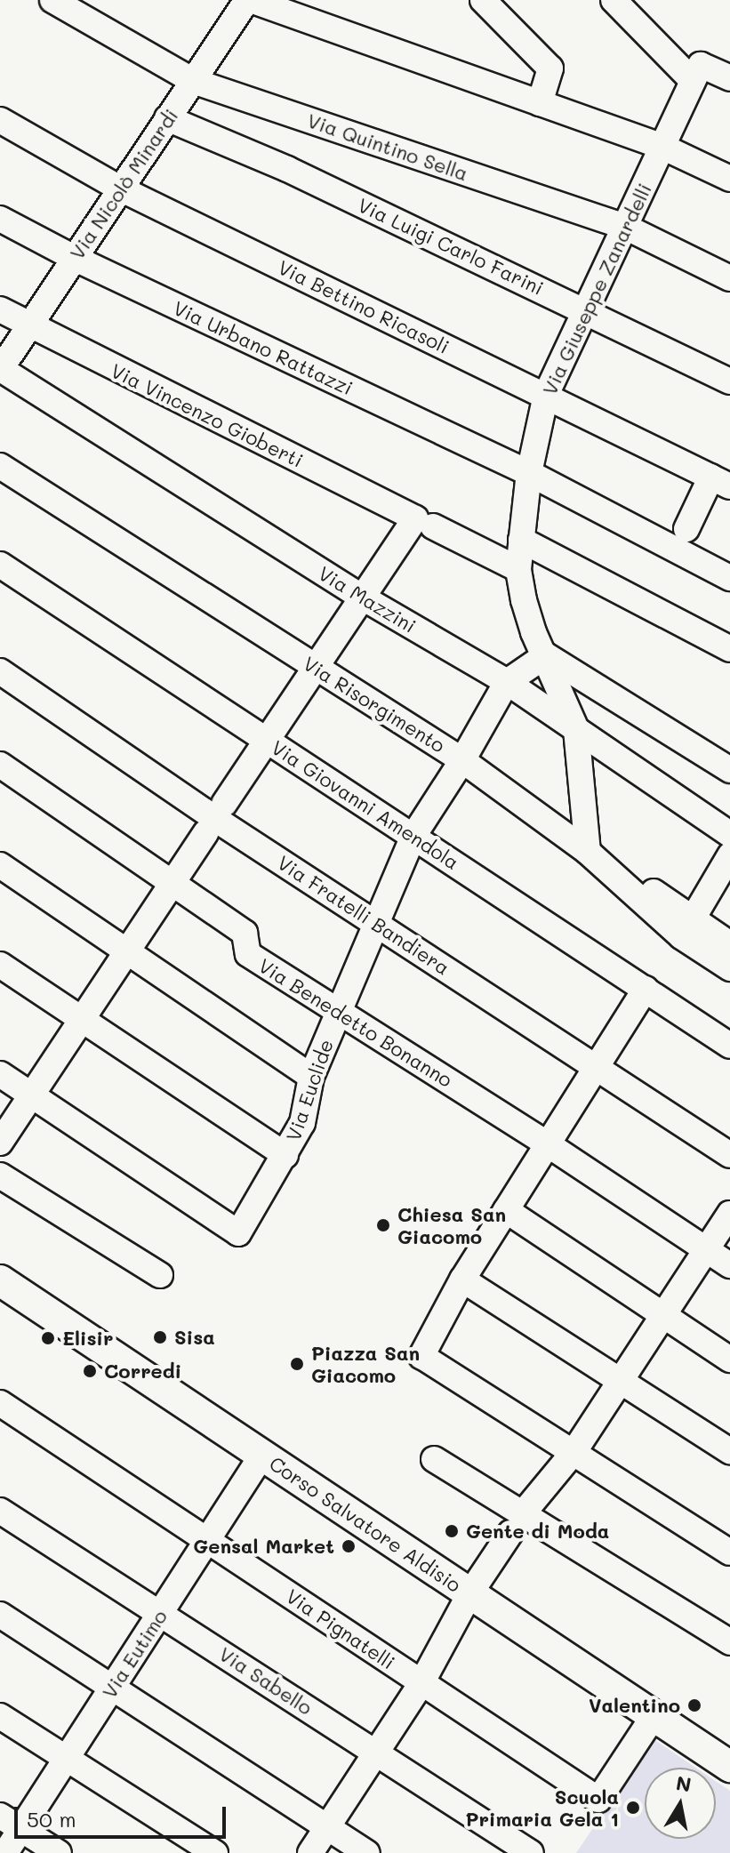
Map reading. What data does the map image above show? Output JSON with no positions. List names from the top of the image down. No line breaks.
{"streets":{"street":["Via Quintino Sella","Via Nicolò Minardi","Via Luigi Carlo Farini","Via Giuseppe Zanardelli","Via Bettino Ricasoli","Via Urbano Rattazzi","Via Vincenzo Gioberti","Via Mazzini","Via Risorgimento","Via Giovanni Amendola","Via Fratelli Bandiera","Via Benedetto Bonanno","Via Euclide","Corso Salvatore Aldisio","Via Pignatelli","Via Eutimo","Via Sabello"]},"crossings":[["Via Quintino Sella","Via Nicolò Minardi"],["Via Quintino Sella","Via Giuseppe Zanardelli"],["Via Nicolò Minardi","Via Luigi Carlo Farini"],["Via Nicolò Minardi","Via Bettino Ricasoli"],["Via Nicolò Minardi","Via Urbano Rattazzi"],["Via Nicolò Minardi","Via Vincenzo Gioberti"],["Via Nicolò Minardi","Via Mazzini"],["Via Luigi Carlo Farini","Via Giuseppe Zanardelli"],["Via Giuseppe Zanardelli","Via Bettino Ricasoli"],["Via Giuseppe Zanardelli","Via Urbano Rattazzi"],["Via Giuseppe Zanardelli","Via Vincenzo Gioberti"],["Via Giuseppe Zanardelli","Via Mazzini"],["Via Giuseppe Zanardelli","Via Risorgimento"],["Via Giuseppe Zanardelli","Via Euclide"],["Via Mazzini","Via Euclide"],["Via Risorgimento","Via Euclide"],["Via Giovanni Amendola","Via Euclide"],["Via Fratelli Bandiera","Via Euclide"],["Via Benedetto Bonanno","Via Euclide"],["Corso Salvatore Aldisio","Via Pignatelli"],["Corso Salvatore Aldisio","Via Eutimo"],["Via Pignatelli","Via Eutimo"],["Via Eutimo","Via Sabello"]],"places":["Chiesa San Giacomo","Sisa","Elisir","Piazza San Giacomo","Corredi","Gente di Moda","Gensal Market","Valentino","Scuola Primaria Gela 1"],"scale_bar":"50 m","north":"top"}
